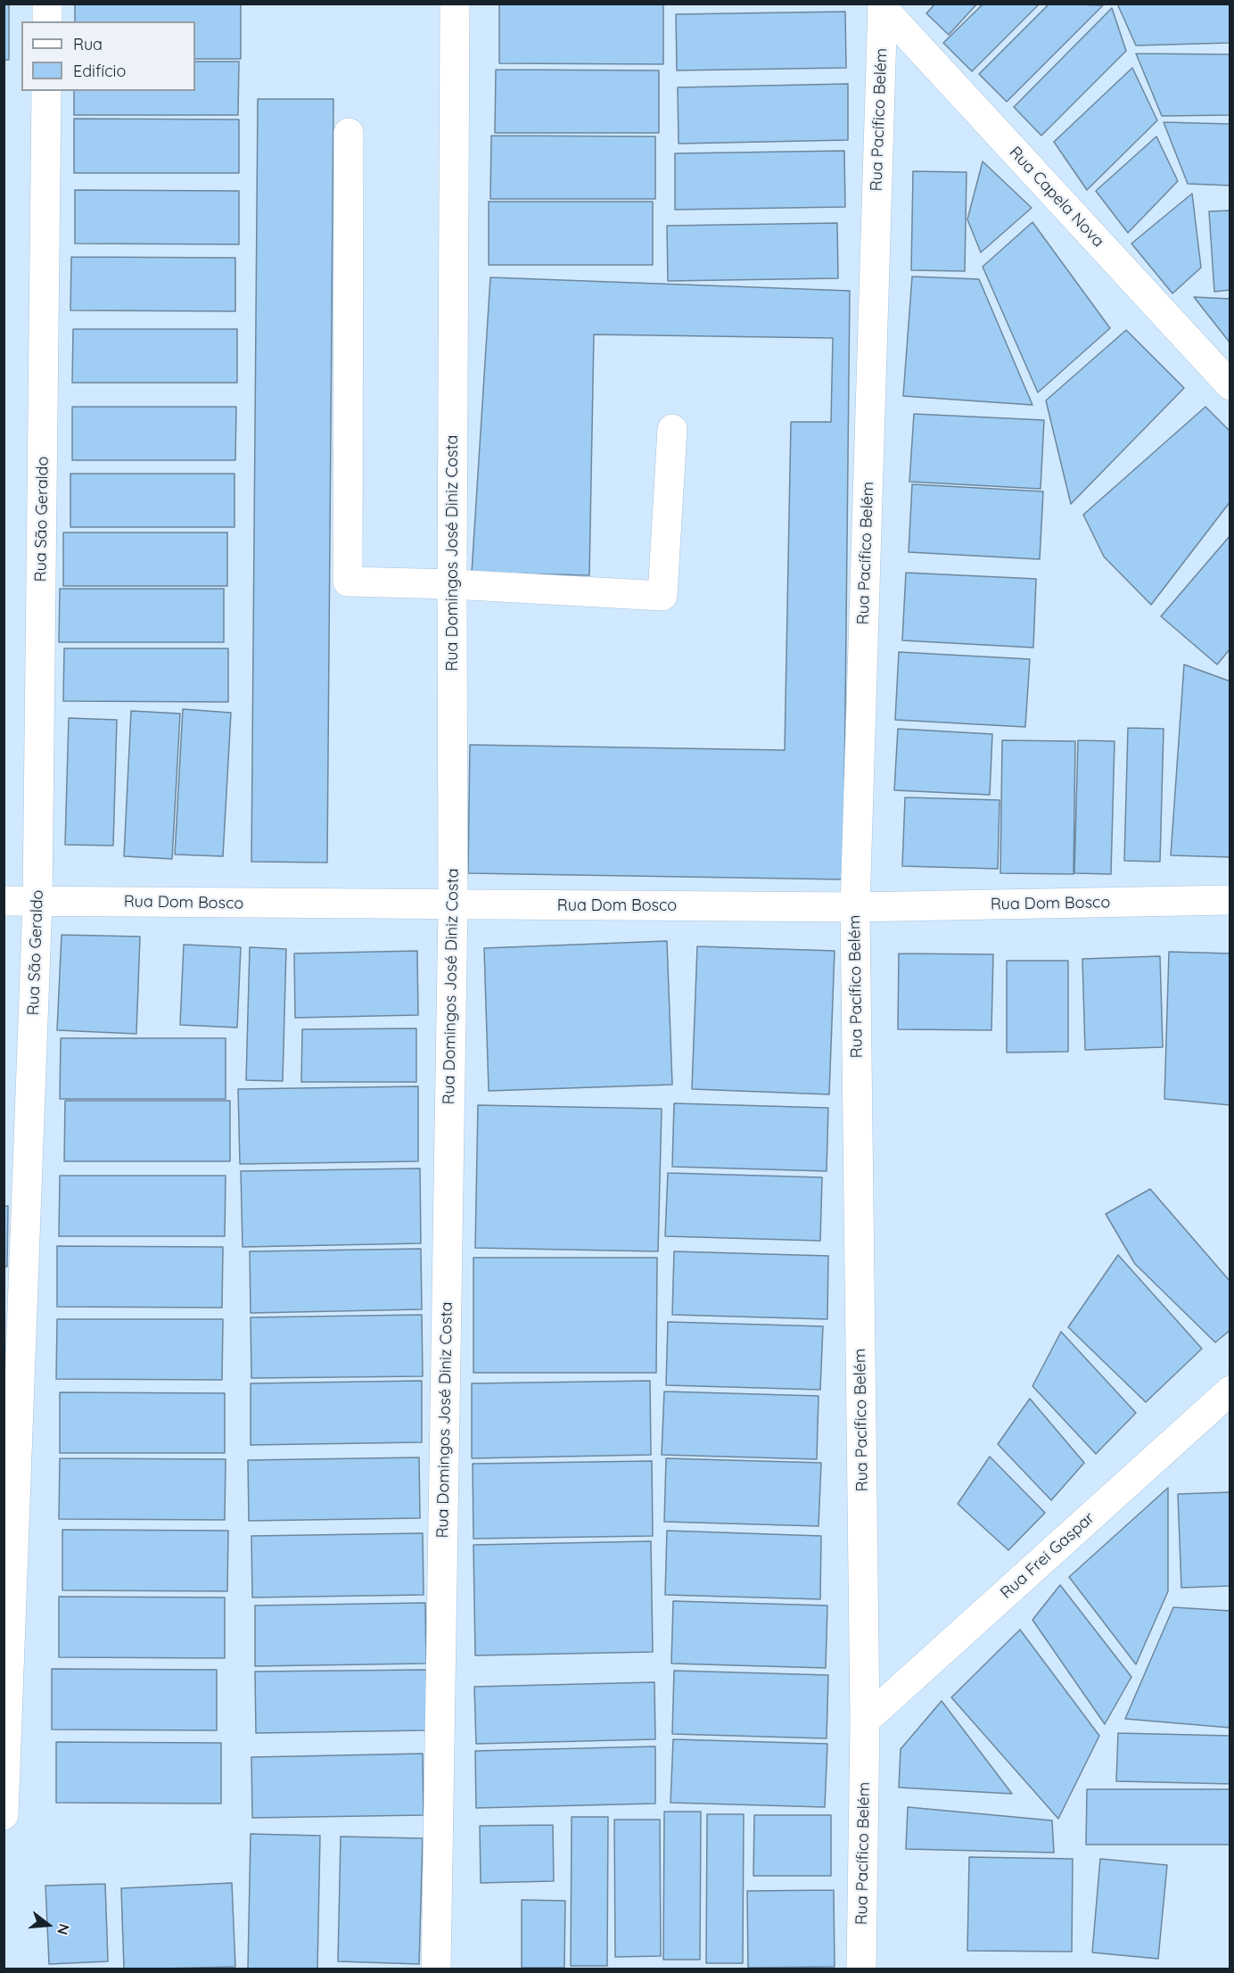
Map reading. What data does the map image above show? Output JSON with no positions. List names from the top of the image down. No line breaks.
{"streets":{"street":["Rua Pacífico Belém","Rua Capela Nova","Rua São Geraldo","Rua Domingos José Diniz Costa","Rua Dom Bosco","Rua Frei Gaspar"]},"crossings":[["Rua Pacífico Belém","Rua Capela Nova"],["Rua Pacífico Belém","Rua Dom Bosco"],["Rua Pacífico Belém","Rua Frei Gaspar"],["Rua São Geraldo","Rua Dom Bosco"],["Rua Domingos José Diniz Costa","Rua Dom Bosco"]],"legend":["Rua","Edifício"],"north":"right"}
